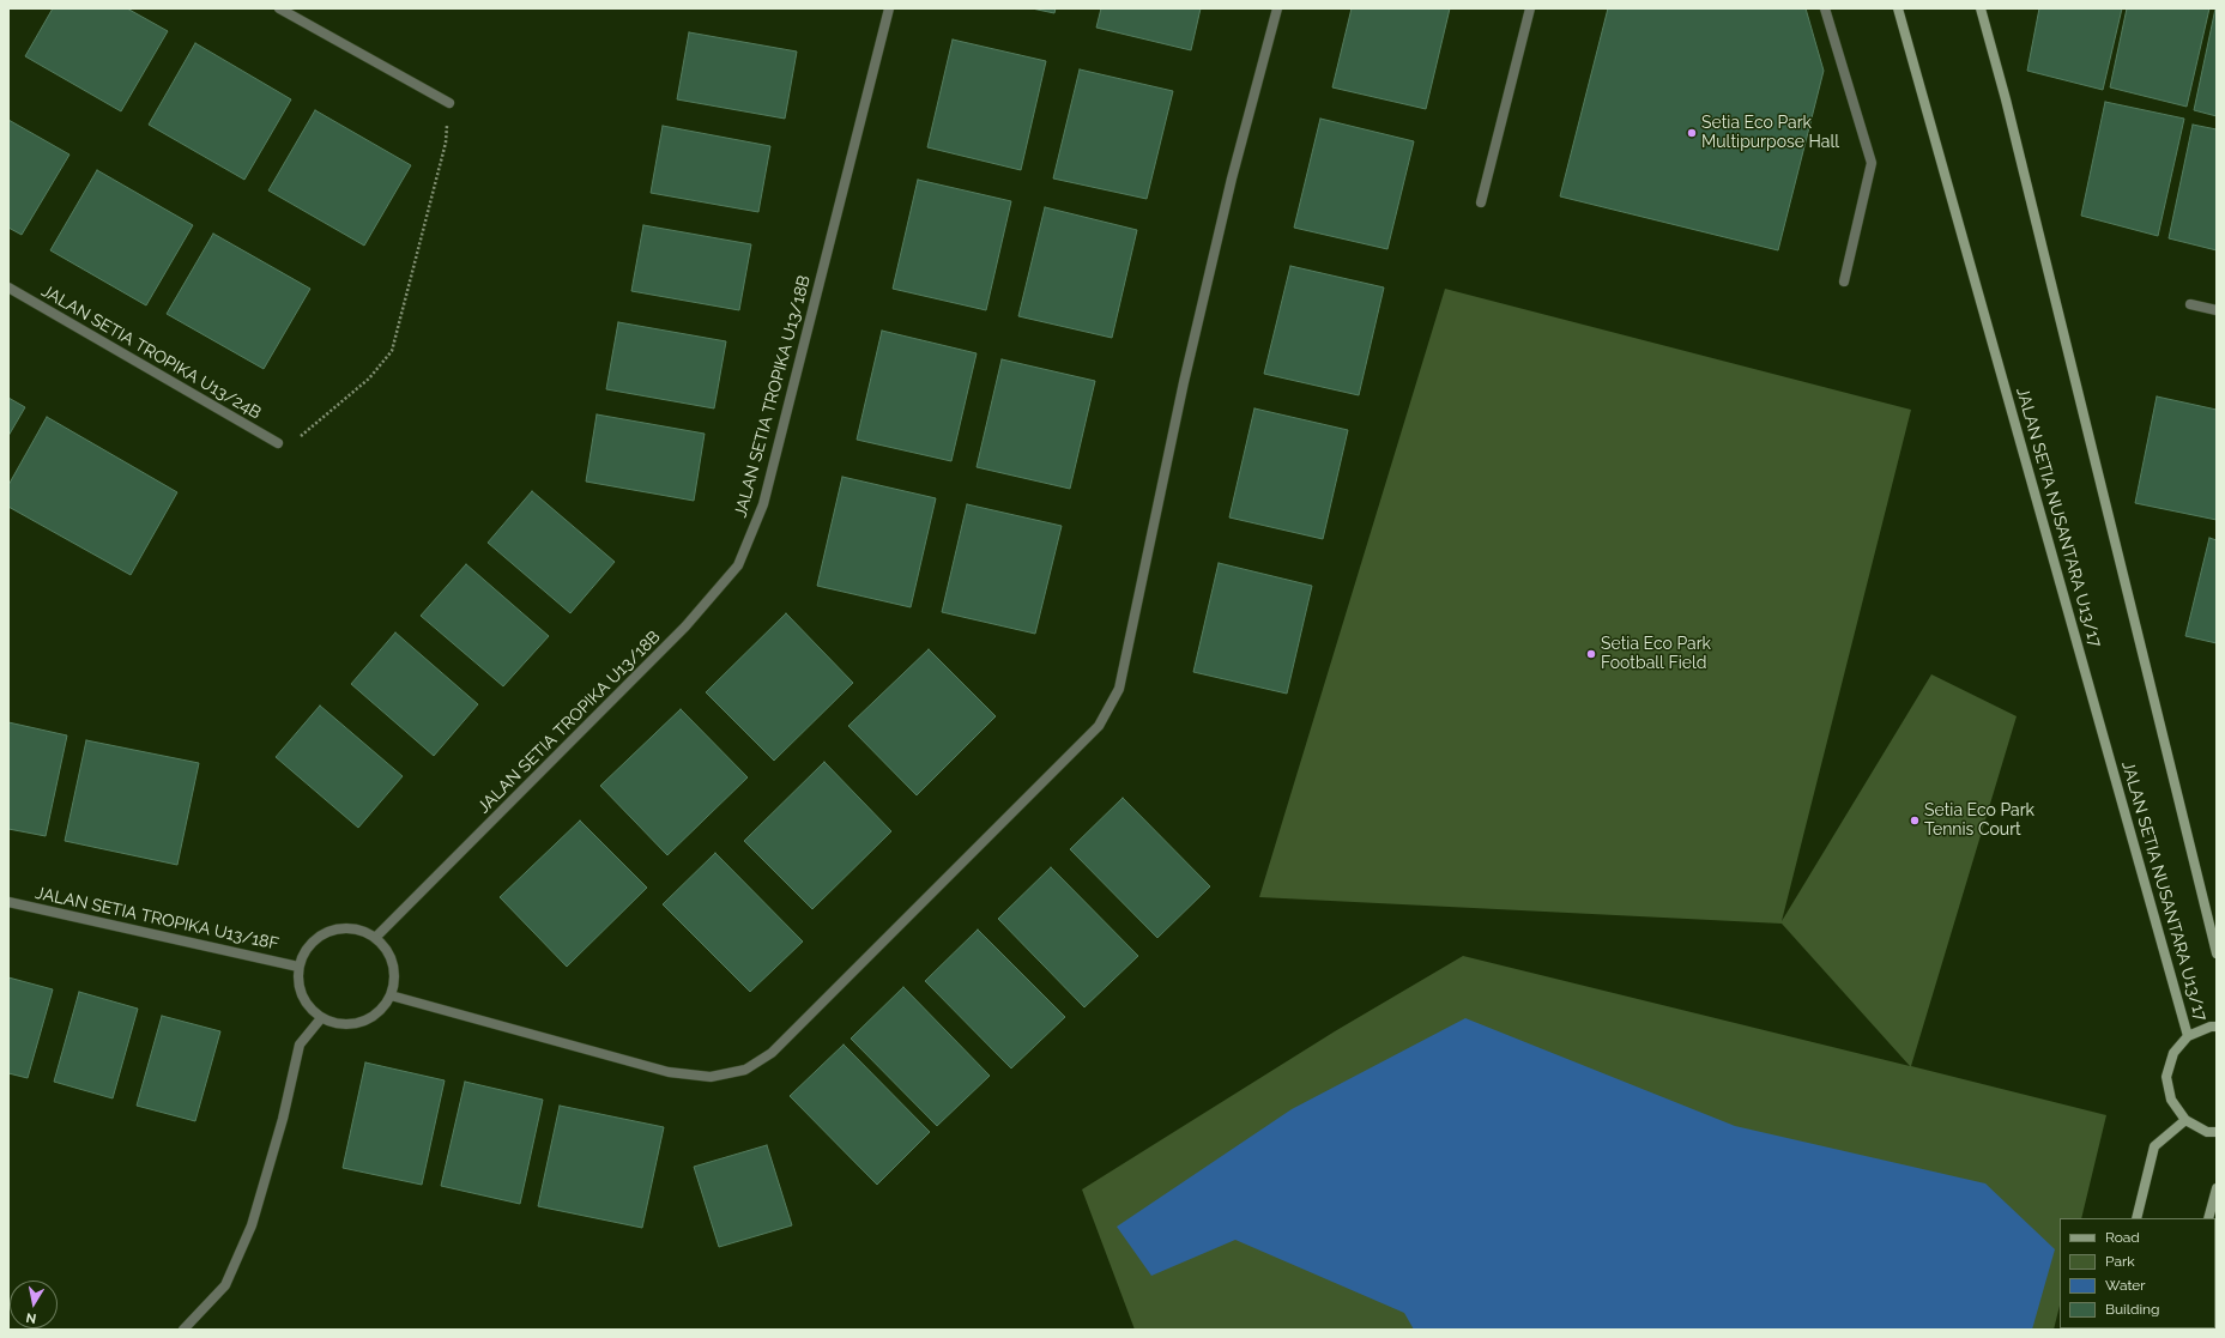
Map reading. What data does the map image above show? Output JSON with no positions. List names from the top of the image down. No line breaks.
{"streets":{"main road":["JALAN SETIA NUSANTARA U13/17"],"street":["JALAN SETIA TROPIKA U13/24B","JALAN SETIA TROPIKA U13/18B","JALAN SETIA TROPIKA U13/18F"]},"crossings":[["JALAN SETIA TROPIKA U13/18B","JALAN SETIA TROPIKA U13/18F"]],"places":["Setia Eco Park Multipurpose Hall","Setia Eco Park Football Field","Setia Eco Park Tennis Court"],"legend":["Road","Park","Water","Building"],"north":"bottom"}
